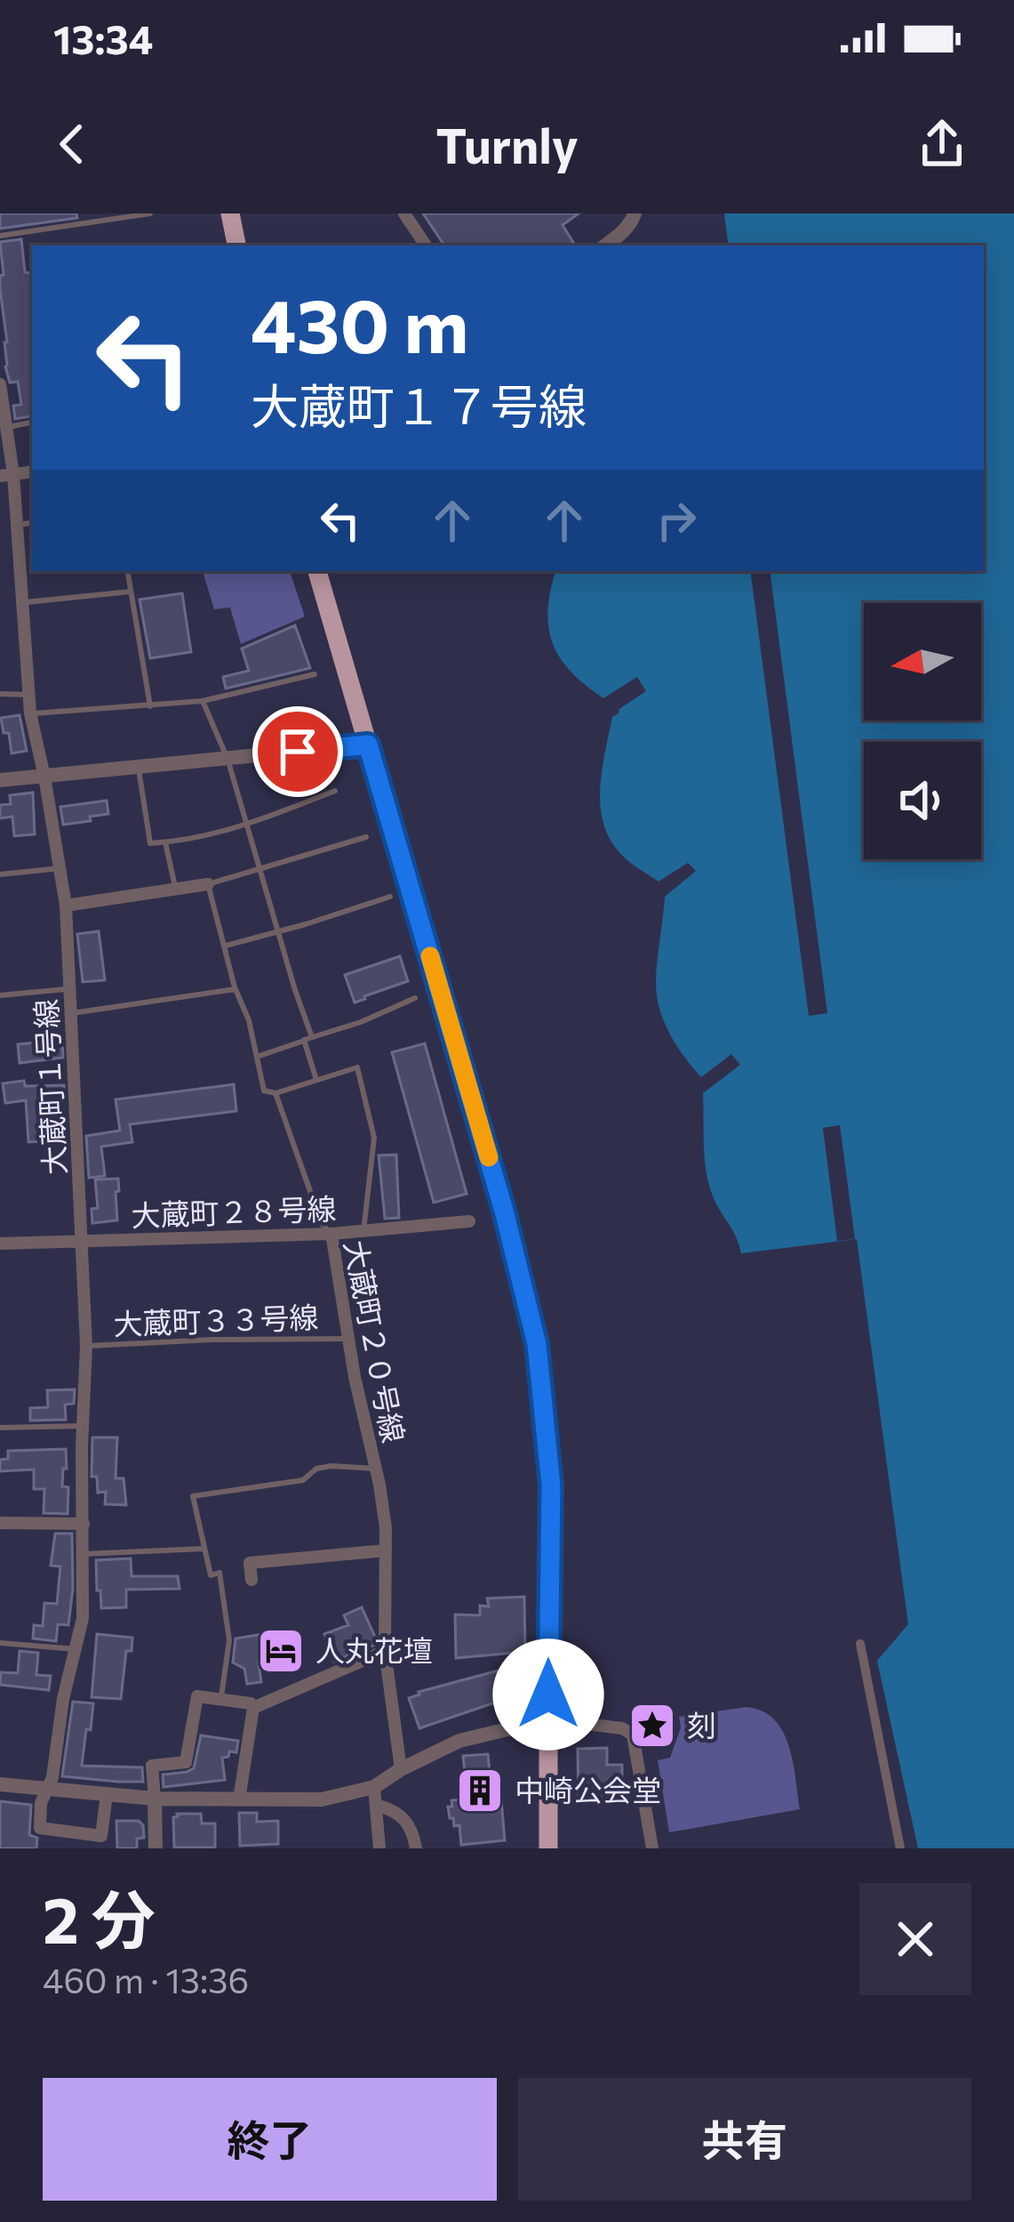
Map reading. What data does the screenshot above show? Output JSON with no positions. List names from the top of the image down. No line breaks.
{"streets":{"street":["大蔵町１号線","大蔵町２８号線","大蔵町２０号線"],"lane":["大蔵町３３号線"]},"crossings":[["大蔵町１号線","大蔵町２８号線"],["大蔵町１号線","大蔵町３３号線"],["大蔵町２８号線","大蔵町２０号線"],["大蔵町３３号線","大蔵町２０号線"]],"places":{"hotel":["人丸花壇"],"place":["刻"],"building":["中崎公会堂"]},"north":"left","page":{"status":"13:34","header":"Turnly","turn":["430 m","大蔵町１７号線"],"heading":["2 分","460 m · 13:36"],"buttons":["終了","共有"]}}
